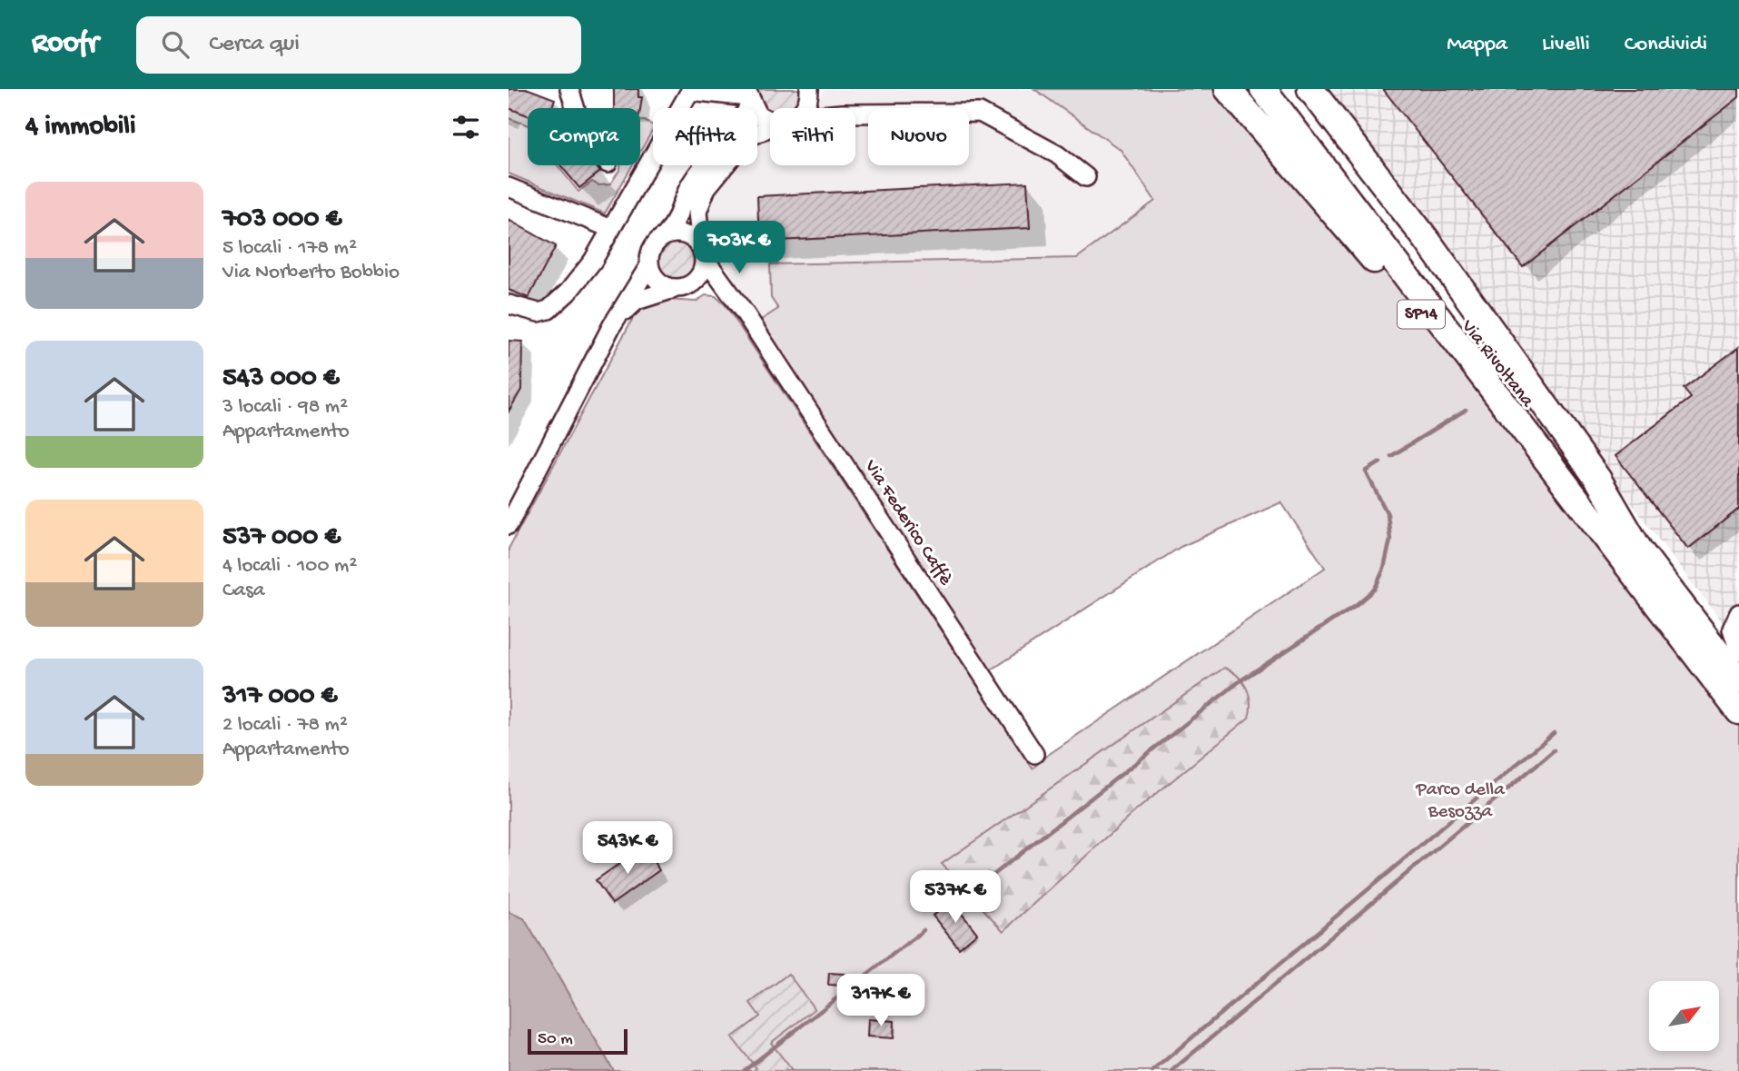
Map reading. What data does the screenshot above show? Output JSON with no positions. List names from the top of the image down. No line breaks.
{"streets":{"highway":["SP14","Via Rivoltana"],"street":["Via Federico Caffè"]},"crossings":[["SP14","Via Rivoltana"]],"parks":["Parco della Besozza"],"scale_bar":"50 m","north":"top right","page":{"header":"Roofr","search":"Cerca qui","nav":["Mappa","Livelli","Condividi"],"heading":"4 immobili","chip":["Compra","Affitta","Filtri","Nuovo"],"list":[{"name":"703 000 €","note":"5 locali · 178 m² · Via Norberto Bobbio"},{"name":"543 000 €","note":"3 locali · 98 m² · Appartamento"},{"name":"537 000 €","note":"4 locali · 100 m² · Casa"},{"name":"317 000 €","note":"2 locali · 78 m² · Appartamento"}],"price":["703K €","543K €","537K €","317K €"],"scale":"50 m"}}
